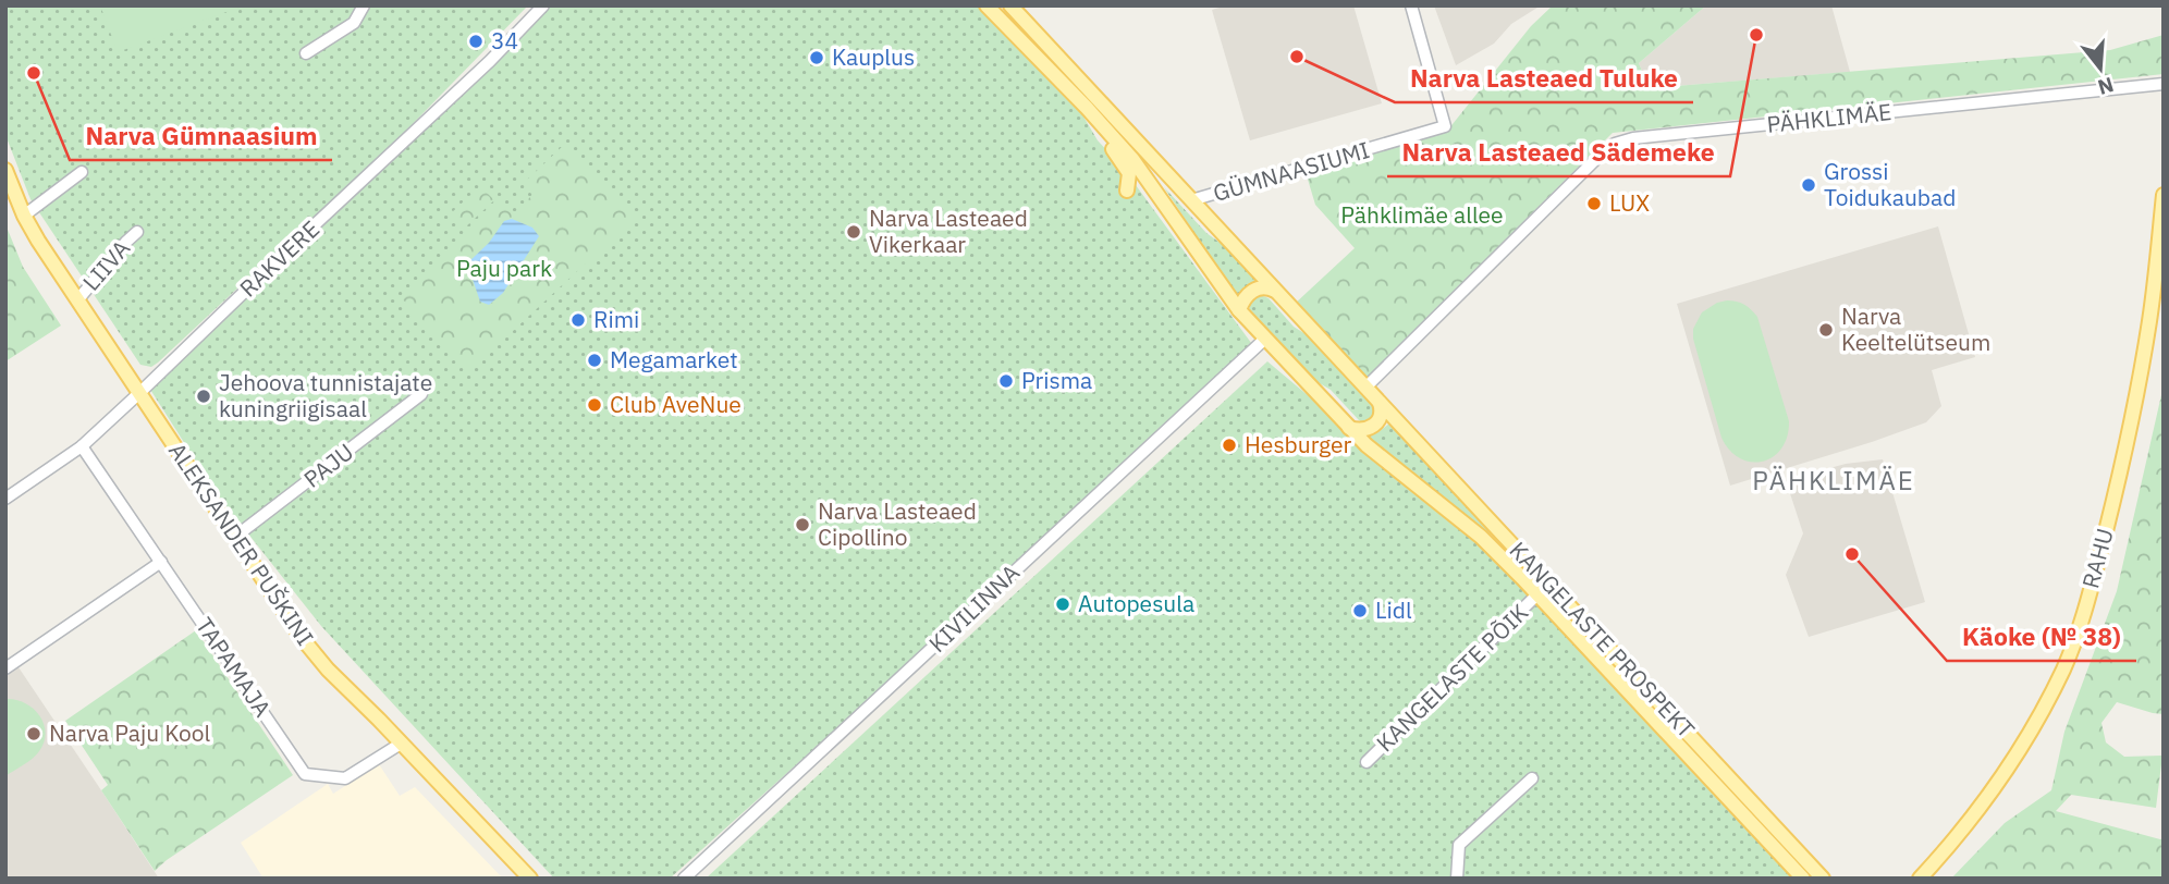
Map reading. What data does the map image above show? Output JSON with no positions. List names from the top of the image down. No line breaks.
{"streets":{"main road":["ALEKSANDER PUŠKINI","RAHU","KANGELASTE PROSPEKT"],"street":["PÄHKLIMÄE","GÜMNAASIUMI","RAKVERE","LIIVA","PAJU","KIVILINNA","TAPAMAJA","KANGELASTE PÕIK"]},"crossings":[["PÄHKLIMÄE","KANGELASTE PROSPEKT"],["GÜMNAASIUMI","KANGELASTE PROSPEKT"],["RAKVERE","ALEKSANDER PUŠKINI"],["RAKVERE","TAPAMAJA"],["LIIVA","ALEKSANDER PUŠKINI"],["PAJU","ALEKSANDER PUŠKINI"],["ALEKSANDER PUŠKINI","TAPAMAJA"],["KIVILINNA","KANGELASTE PROSPEKT"],["KANGELASTE PROSPEKT","KANGELASTE PÕIK"]],"districts":["PÄHKLIMÄE"],"parks":["Pähklimäe allee","Paju park"],"places":["Narva Lasteaed Sädemeke","34","Narva Lasteaed Tuluke","Kauplus","Narva Gümnaasium","Grossi Toidukaubad","LUX","Narva Lasteaed Vikerkaar","Rimi","Narva Keeltelütseum","Megamarket","Prisma","Jehoova tunnistajate kuningriigisaal","Club AveNue","Hesburger","Narva Lasteaed Cipollino","Käoke (№ 38)","Autopesula","Lidl","Narva Paju Kool"],"north":"bottom"}
